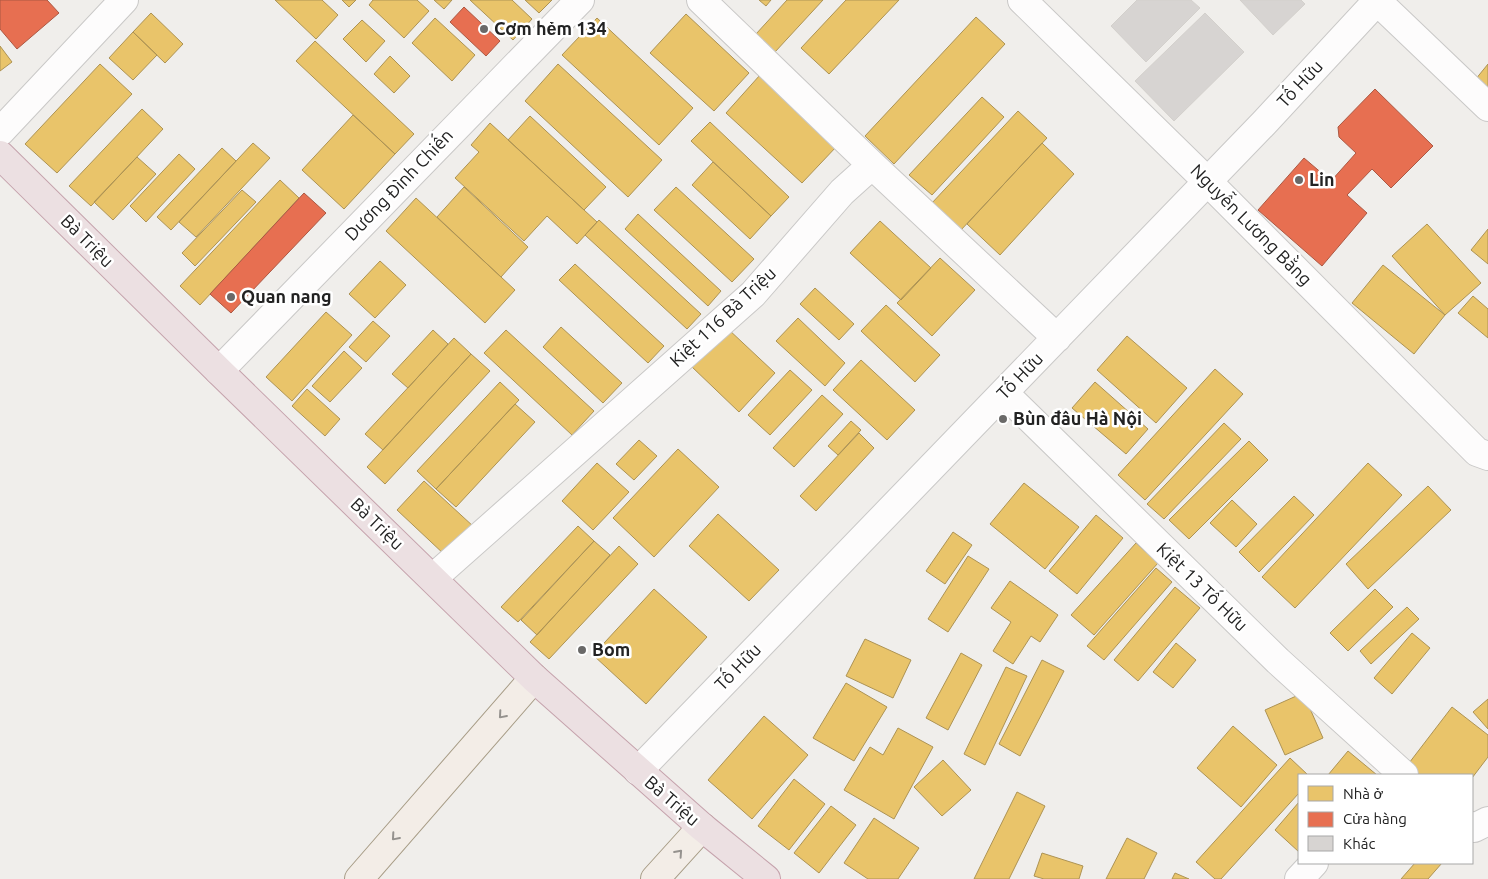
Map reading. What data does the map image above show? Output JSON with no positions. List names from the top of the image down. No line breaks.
{"streets":{"highway":["Bà Triệu"],"street":["Tố Hữu","Dương Đình Chiến","Nguyễn Lương Bằng","Kiệt 116 Bà Triệu","Kiệt 13 Tố Hữu"]},"crossings":[["Tố Hữu","Nguyễn Lương Bằng"],["Tố Hữu","Bà Triệu"],["Tố Hữu","Kiệt 13 Tố Hữu"],["Dương Đình Chiến","Bà Triệu"],["Bà Triệu","Kiệt 116 Bà Triệu"]],"places":["Cơm hẻm 134","Lin","Quan nang","Bùn đâu Hà Nội","Bom"],"legend":["Nhà ở","Cửa hàng","Khác"]}
